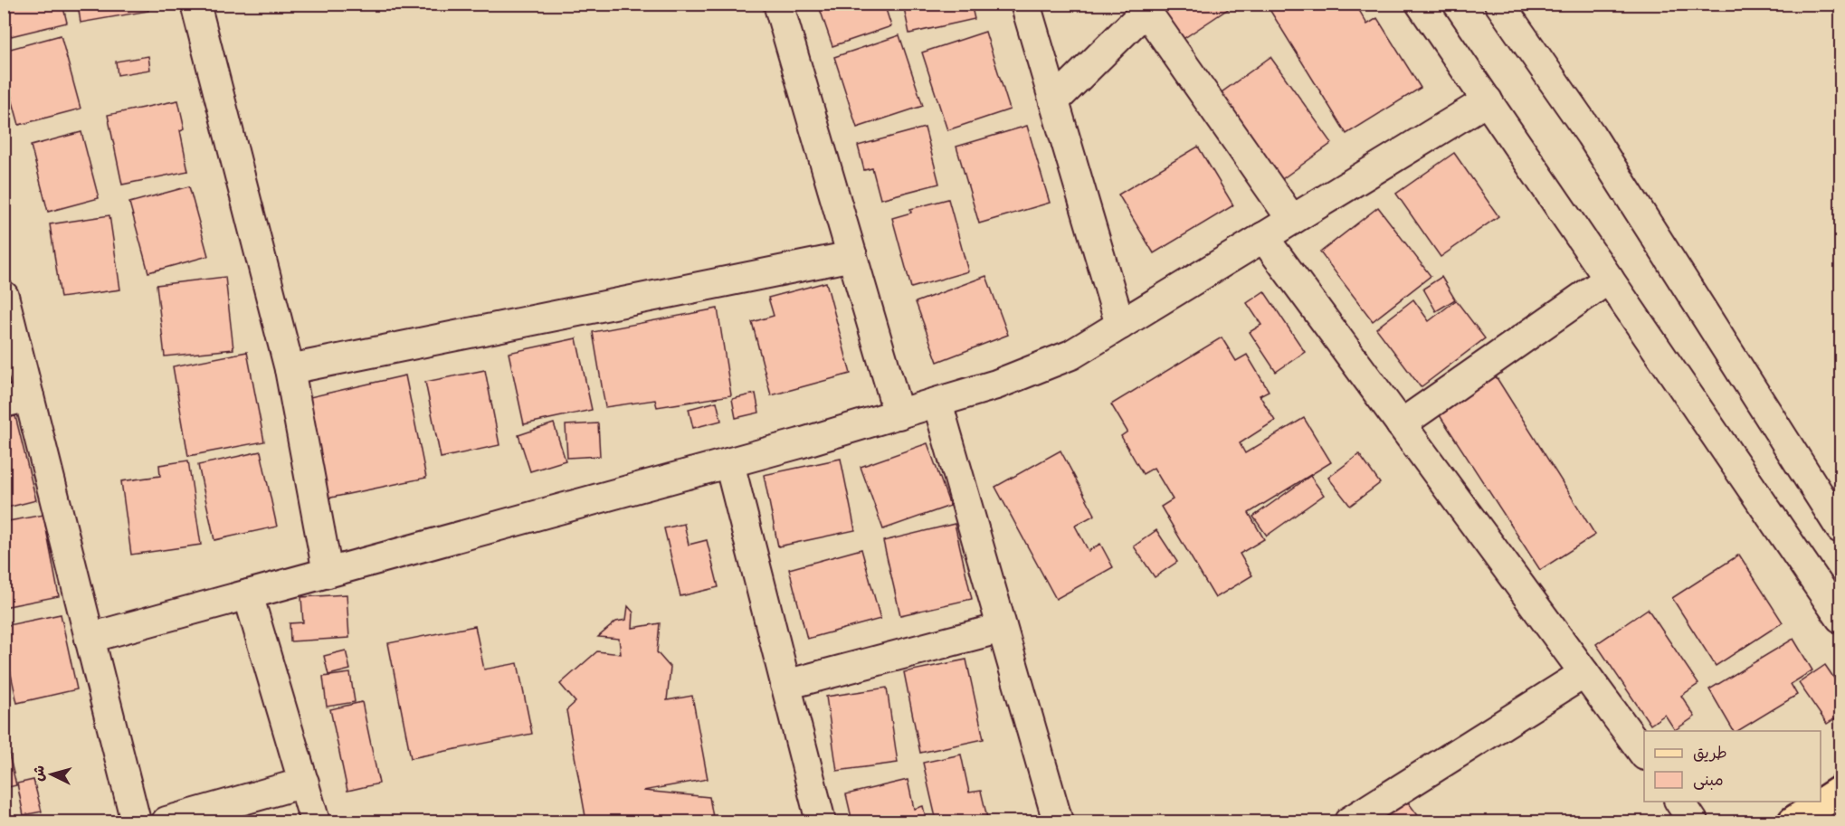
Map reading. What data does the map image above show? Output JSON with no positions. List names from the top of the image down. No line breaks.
{"legend":["طريق","مبنى"],"north":"left"}
